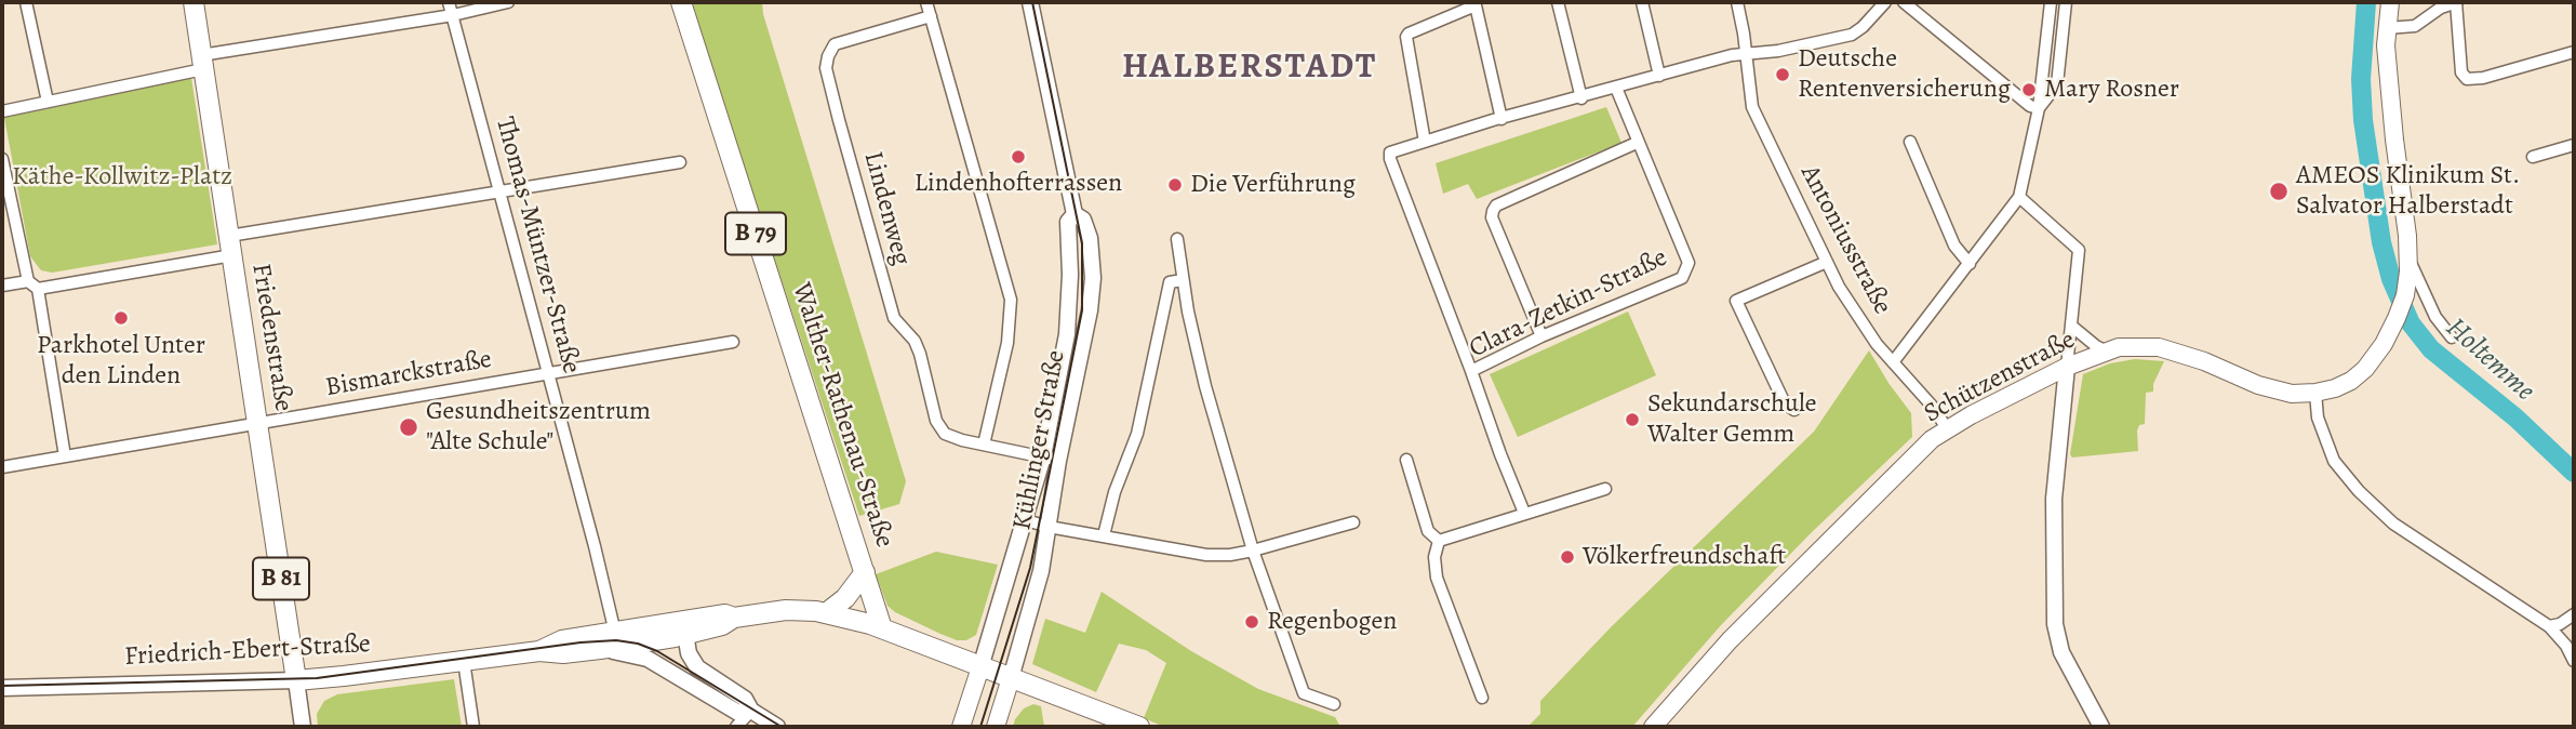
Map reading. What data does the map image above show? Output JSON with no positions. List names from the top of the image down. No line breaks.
{"streets":{"main road":["B 79","Friedenstraße","Schützenstraße","Walther-Rathenau-Straße","B 81","Friedrich-Ebert-Straße"],"street":["Lindenweg","Antoniusstraße","Thomas-Müntzer-Straße","Clara-Zetkin-Straße","Bismarckstraße","Kühlinger Straße"]},"crossings":[["Lindenweg","Kühlinger Straße"],["Antoniusstraße","Schützenstraße"],["Thomas-Müntzer-Straße","Bismarckstraße"],["Thomas-Müntzer-Straße","Friedrich-Ebert-Straße"],["Friedenstraße","Bismarckstraße"],["Friedenstraße","Friedrich-Ebert-Straße"],["Walther-Rathenau-Straße","Friedrich-Ebert-Straße"],["Kühlinger Straße","Friedrich-Ebert-Straße"]],"districts":["HALBERSTADT"],"water":["Holtemme"],"parks":["Käthe-Kollwitz-Platz"],"places":["Deutsche Rentenversicherung","Mary Rosner","Lindenhofterrassen","Die Verführung","AMEOS Klinikum St. Salvator Halberstadt","Parkhotel Unter den Linden","Sekundarschule Walter Gemm","Gesundheitszentrum \"Alte Schule\"","Völkerfreundschaft","Regenbogen"]}
